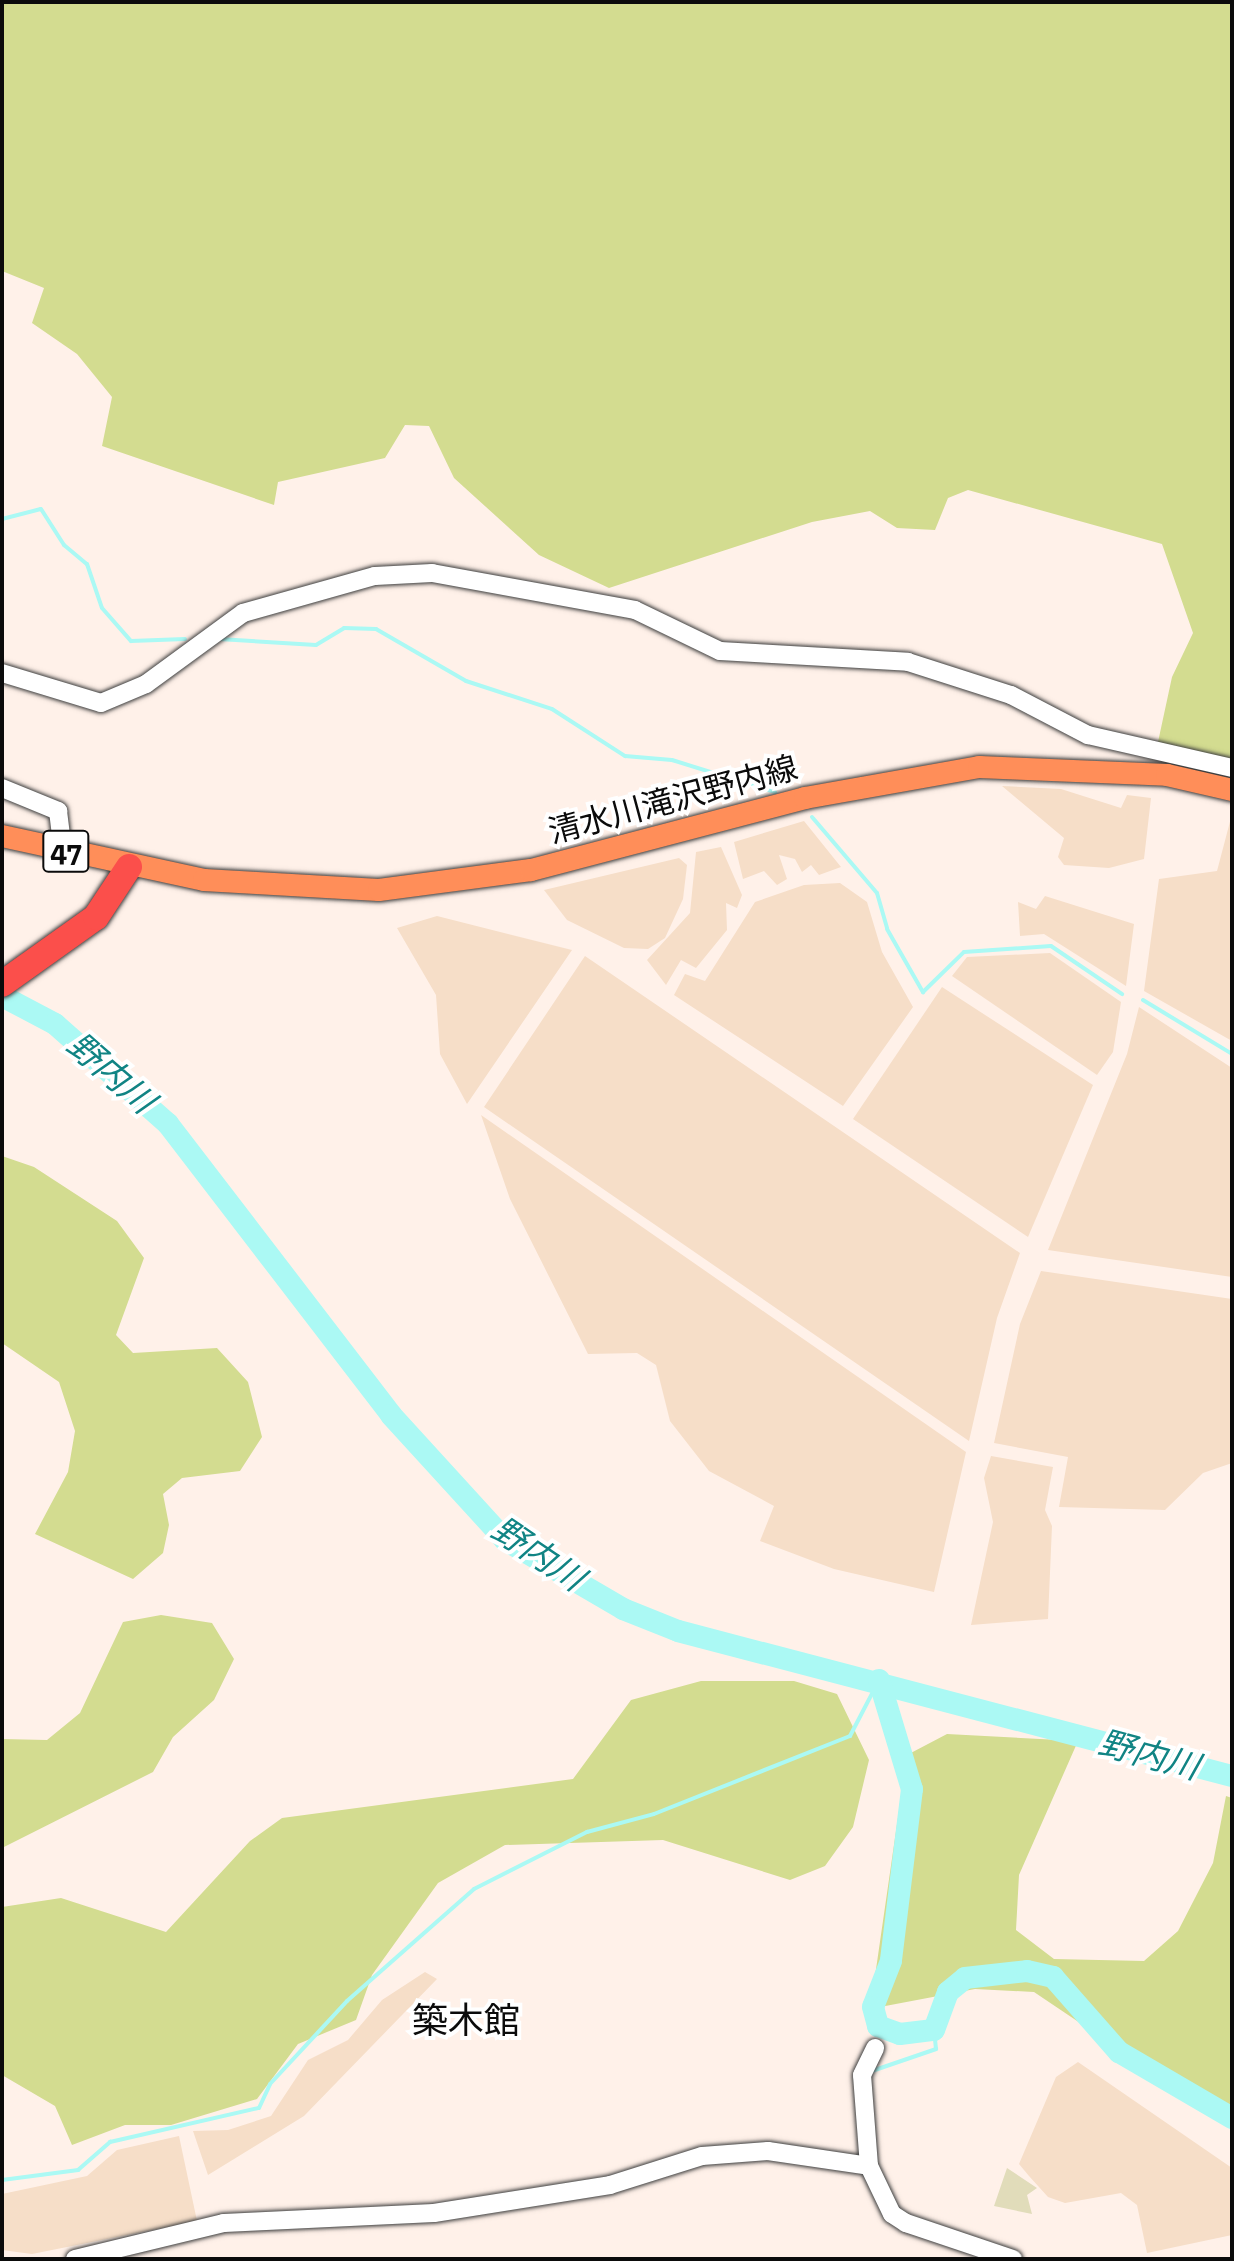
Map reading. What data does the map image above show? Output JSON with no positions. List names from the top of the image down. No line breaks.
{"streets":{"highway":["47"],"main road":["清水川滝沢野内線"]},"crossings":[["清水川滝沢野内線","47"]],"districts":["築木館"],"water":["野内川"]}
